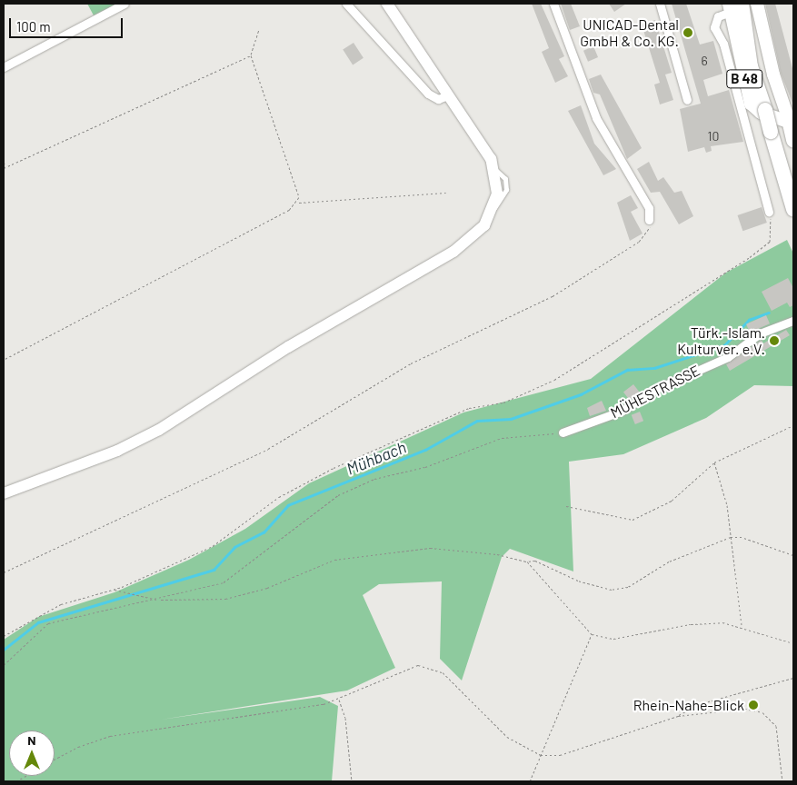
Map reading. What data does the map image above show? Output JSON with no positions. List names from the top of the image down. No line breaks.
{"streets":{"main road":["B 48"],"street":["MÜHESTRASSE"]},"water":["Mühbach"],"places":["UNICAD-Dental GmbH & Co. KG.","Türk.-Islam. Kulturver. e.V.","Rhein-Nahe-Blick"],"house_numbers":["6","10"],"scale_bar":"100 m","north":"top"}
